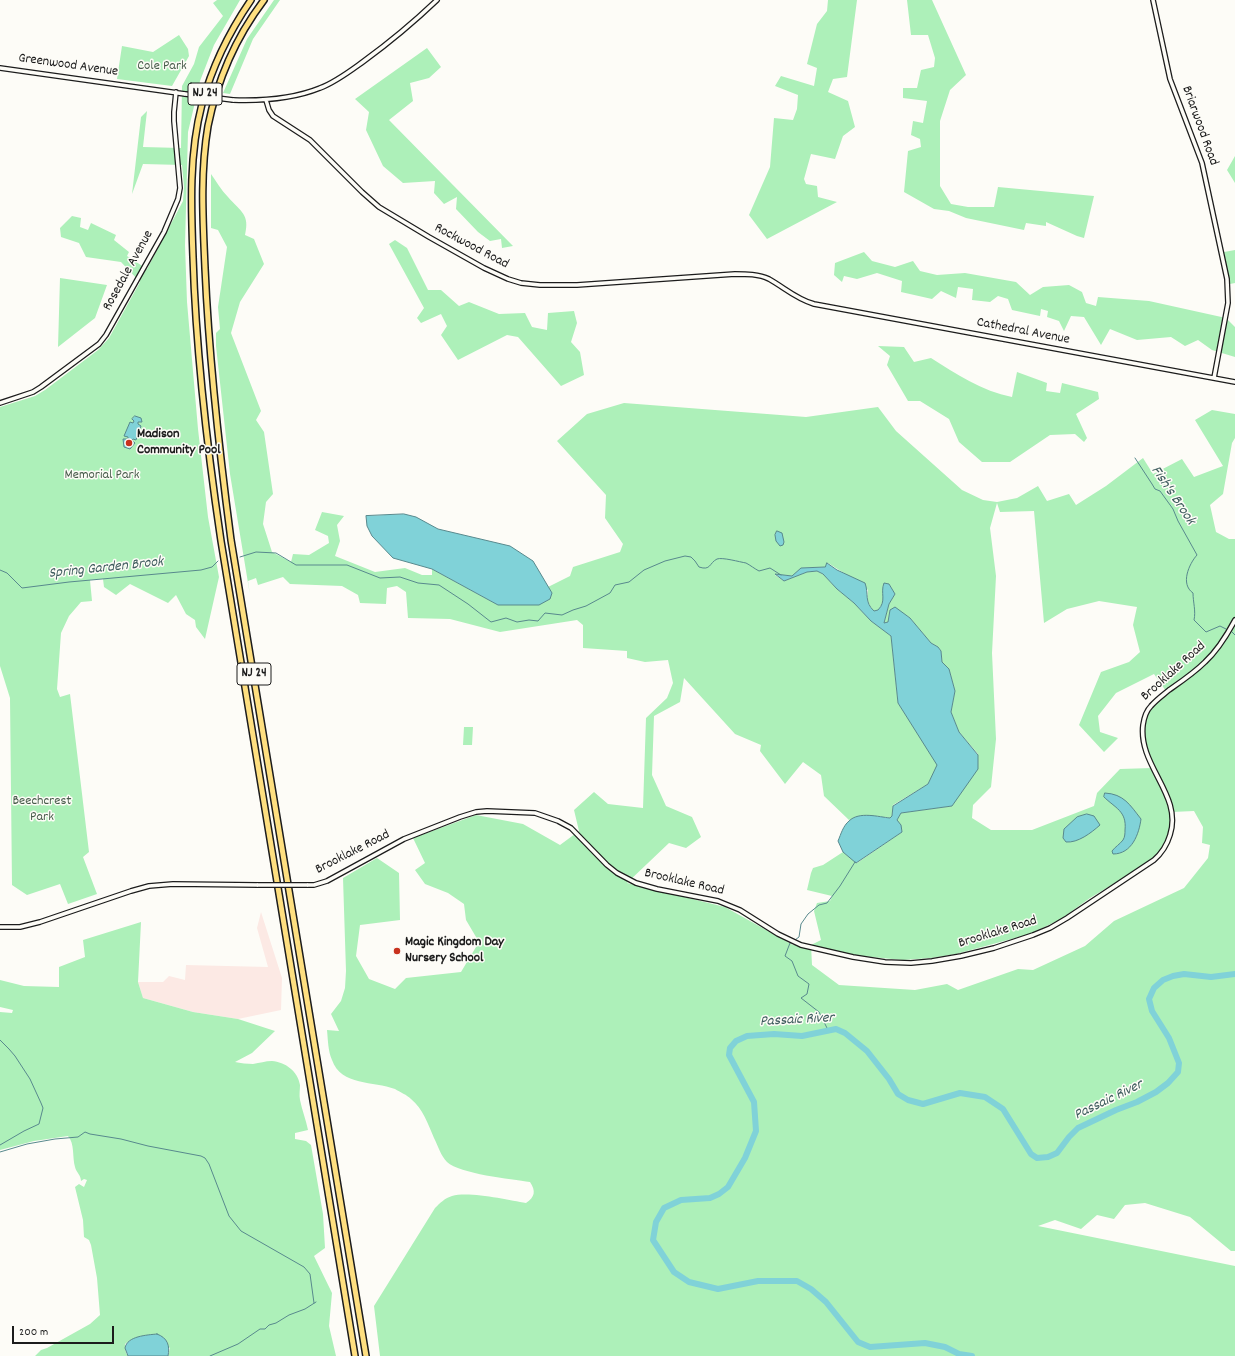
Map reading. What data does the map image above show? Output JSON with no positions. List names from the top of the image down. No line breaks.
{"streets":{"highway":["NJ 24"],"street":["Greenwood Avenue","Briarwood Road","Rockwood Road","Rosedale Avenue","Cathedral Avenue","Brooklake Road"]},"crossings":[["Greenwood Avenue","Rockwood Road"],["Greenwood Avenue","Rosedale Avenue"],["Briarwood Road","Cathedral Avenue"],["Rockwood Road","Cathedral Avenue"]],"water":["Fish's Brook","Spring Garden Brook","Passaic River"],"parks":["Cole Park","Memorial Park","Beechcrest Park"],"places":["Madison Community Pool","Magic Kingdom Day Nursery School"],"scale_bar":"200 m"}
